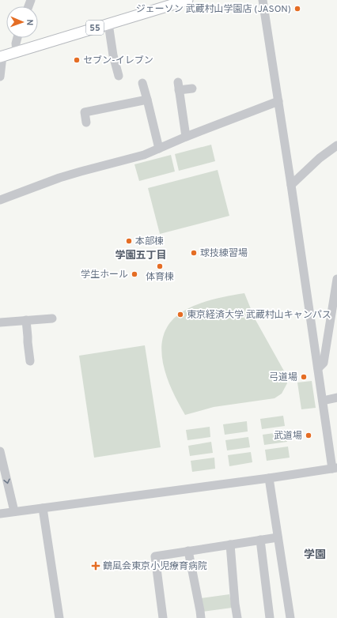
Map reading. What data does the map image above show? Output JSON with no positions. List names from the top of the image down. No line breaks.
{"streets":{"main road":["55"]},"districts":["学園五丁目","学園"],"places":{"other":["ジェーソン 武蔵村山学園店 (JASON)","セブン-イレブン","本部棟","球技練習場","体育棟","学生ホール","東京経済大学 武蔵村山キャンパス","弓道場","武道場"],"health":["鶴風会東京小児療育病院"]},"north":"right"}
